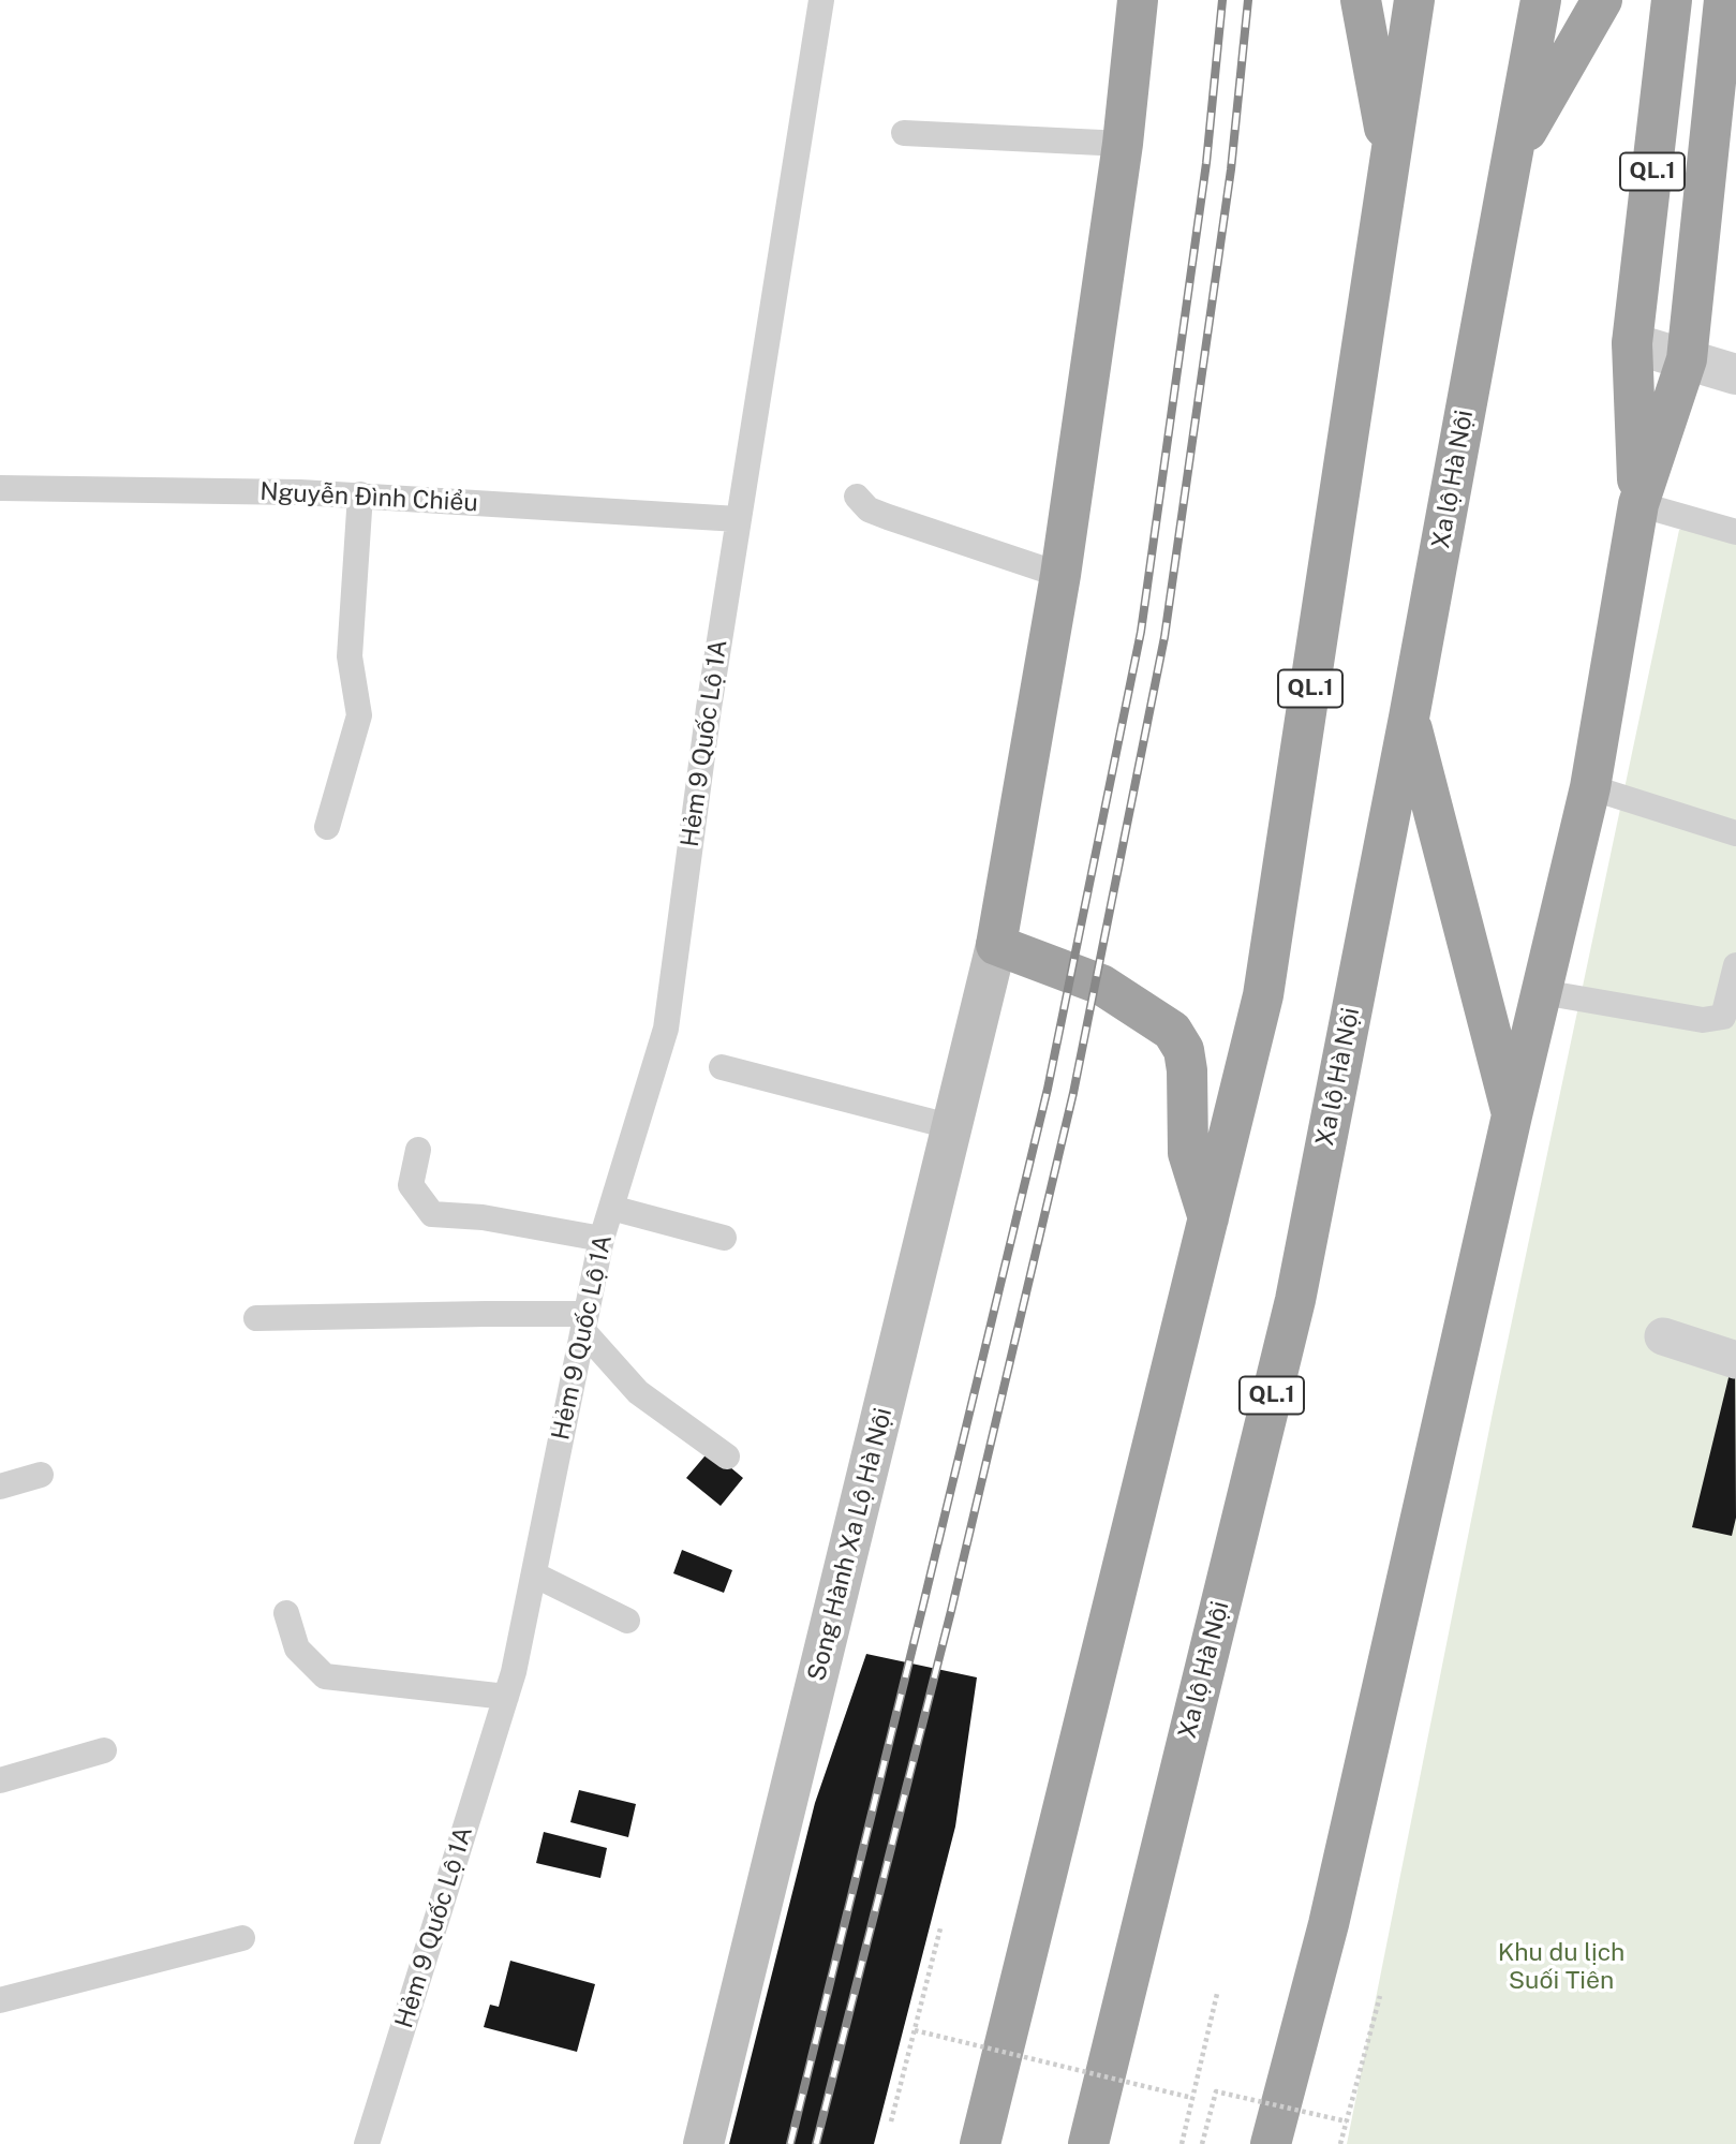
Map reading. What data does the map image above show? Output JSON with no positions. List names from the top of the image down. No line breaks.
{"streets":{"highway":["QL.1","Xa lộ Hà Nội"],"main road":["Song Hành Xa Lộ Hà Nội"],"lane":["Nguyễn Đình Chiểu","Hẻm 9 Quốc Lộ 1A"]},"crossings":[["Nguyễn Đình Chiểu","Hẻm 9 Quốc Lộ 1A"]],"parks":["Khu du lịch Suối Tiên"]}
